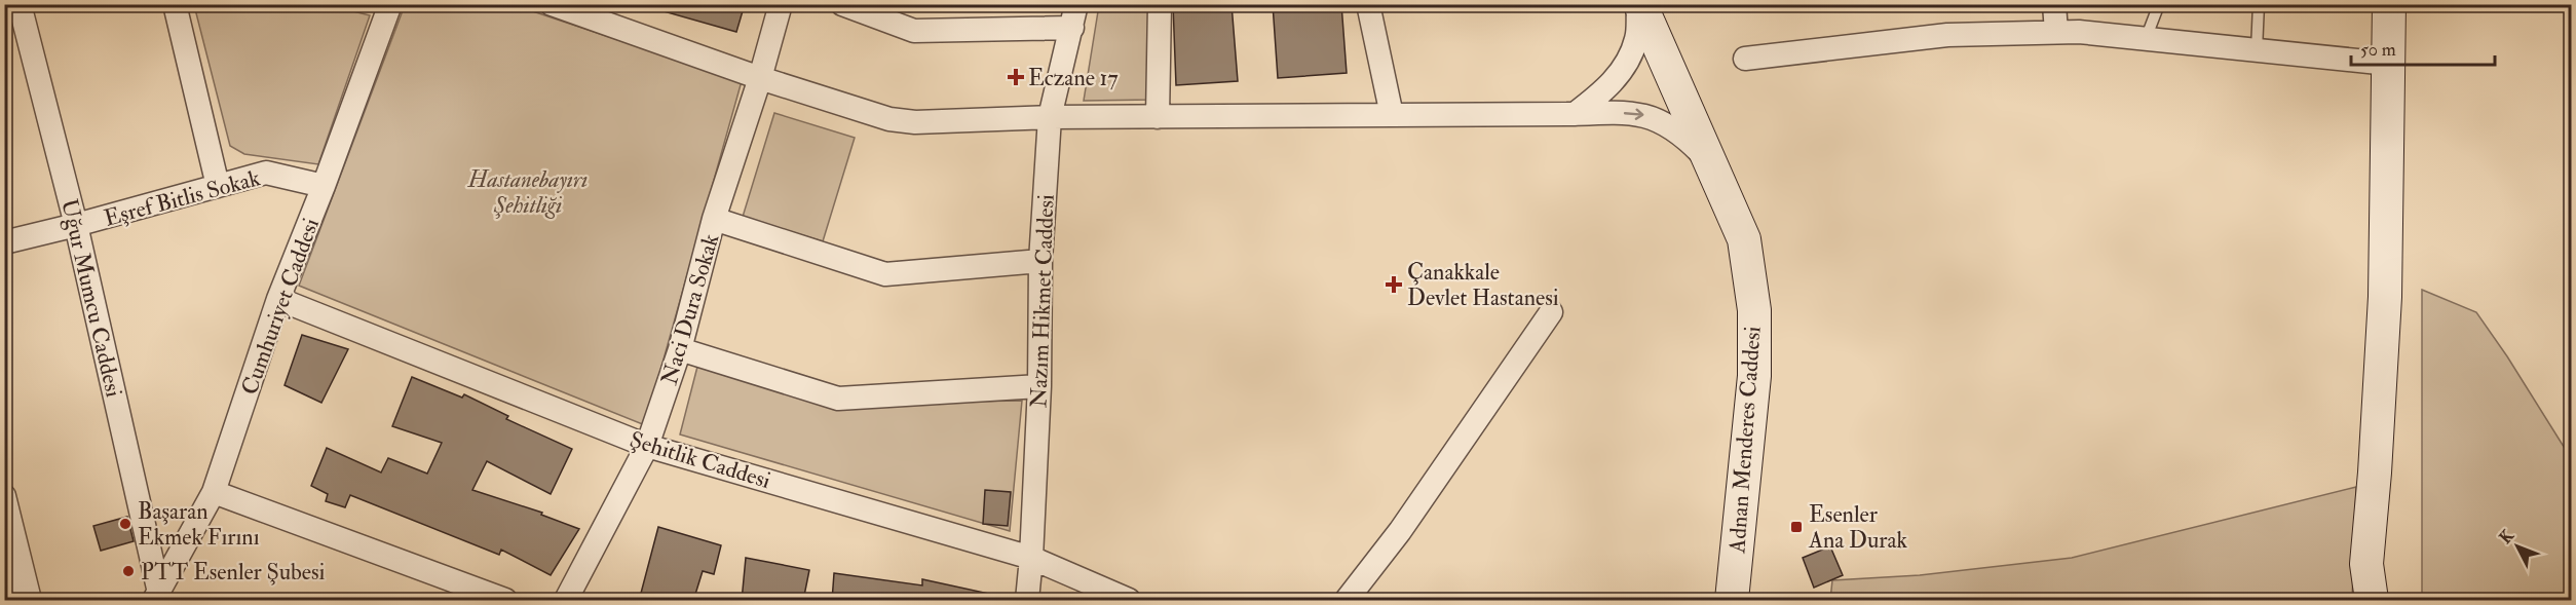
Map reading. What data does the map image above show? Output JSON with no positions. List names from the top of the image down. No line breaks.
{"streets":{"street":["Eşref Bitlis Sokak","Uğur Mumcu Caddesi","Nazım Hikmet Caddesi","Cumhuriyet Caddesi","Naci Dura Sokak","Adnan Menderes Caddesi","Şehitlik Caddesi"]},"crossings":[["Eşref Bitlis Sokak","Uğur Mumcu Caddesi"],["Eşref Bitlis Sokak","Cumhuriyet Caddesi"],["Uğur Mumcu Caddesi","Cumhuriyet Caddesi"],["Nazım Hikmet Caddesi","Şehitlik Caddesi"],["Cumhuriyet Caddesi","Şehitlik Caddesi"],["Naci Dura Sokak","Şehitlik Caddesi"]],"parks":["Hastanebayırı Şehitliği"],"places":{"health":["Eczane 17","Çanakkale Devlet Hastanesi"],"other":["Başaran Ekmek Fırını","PTT Esenler Şubesi"],"transit":["Esenler Ana Durak"]},"scale_bar":"50 m","north":"top left"}
